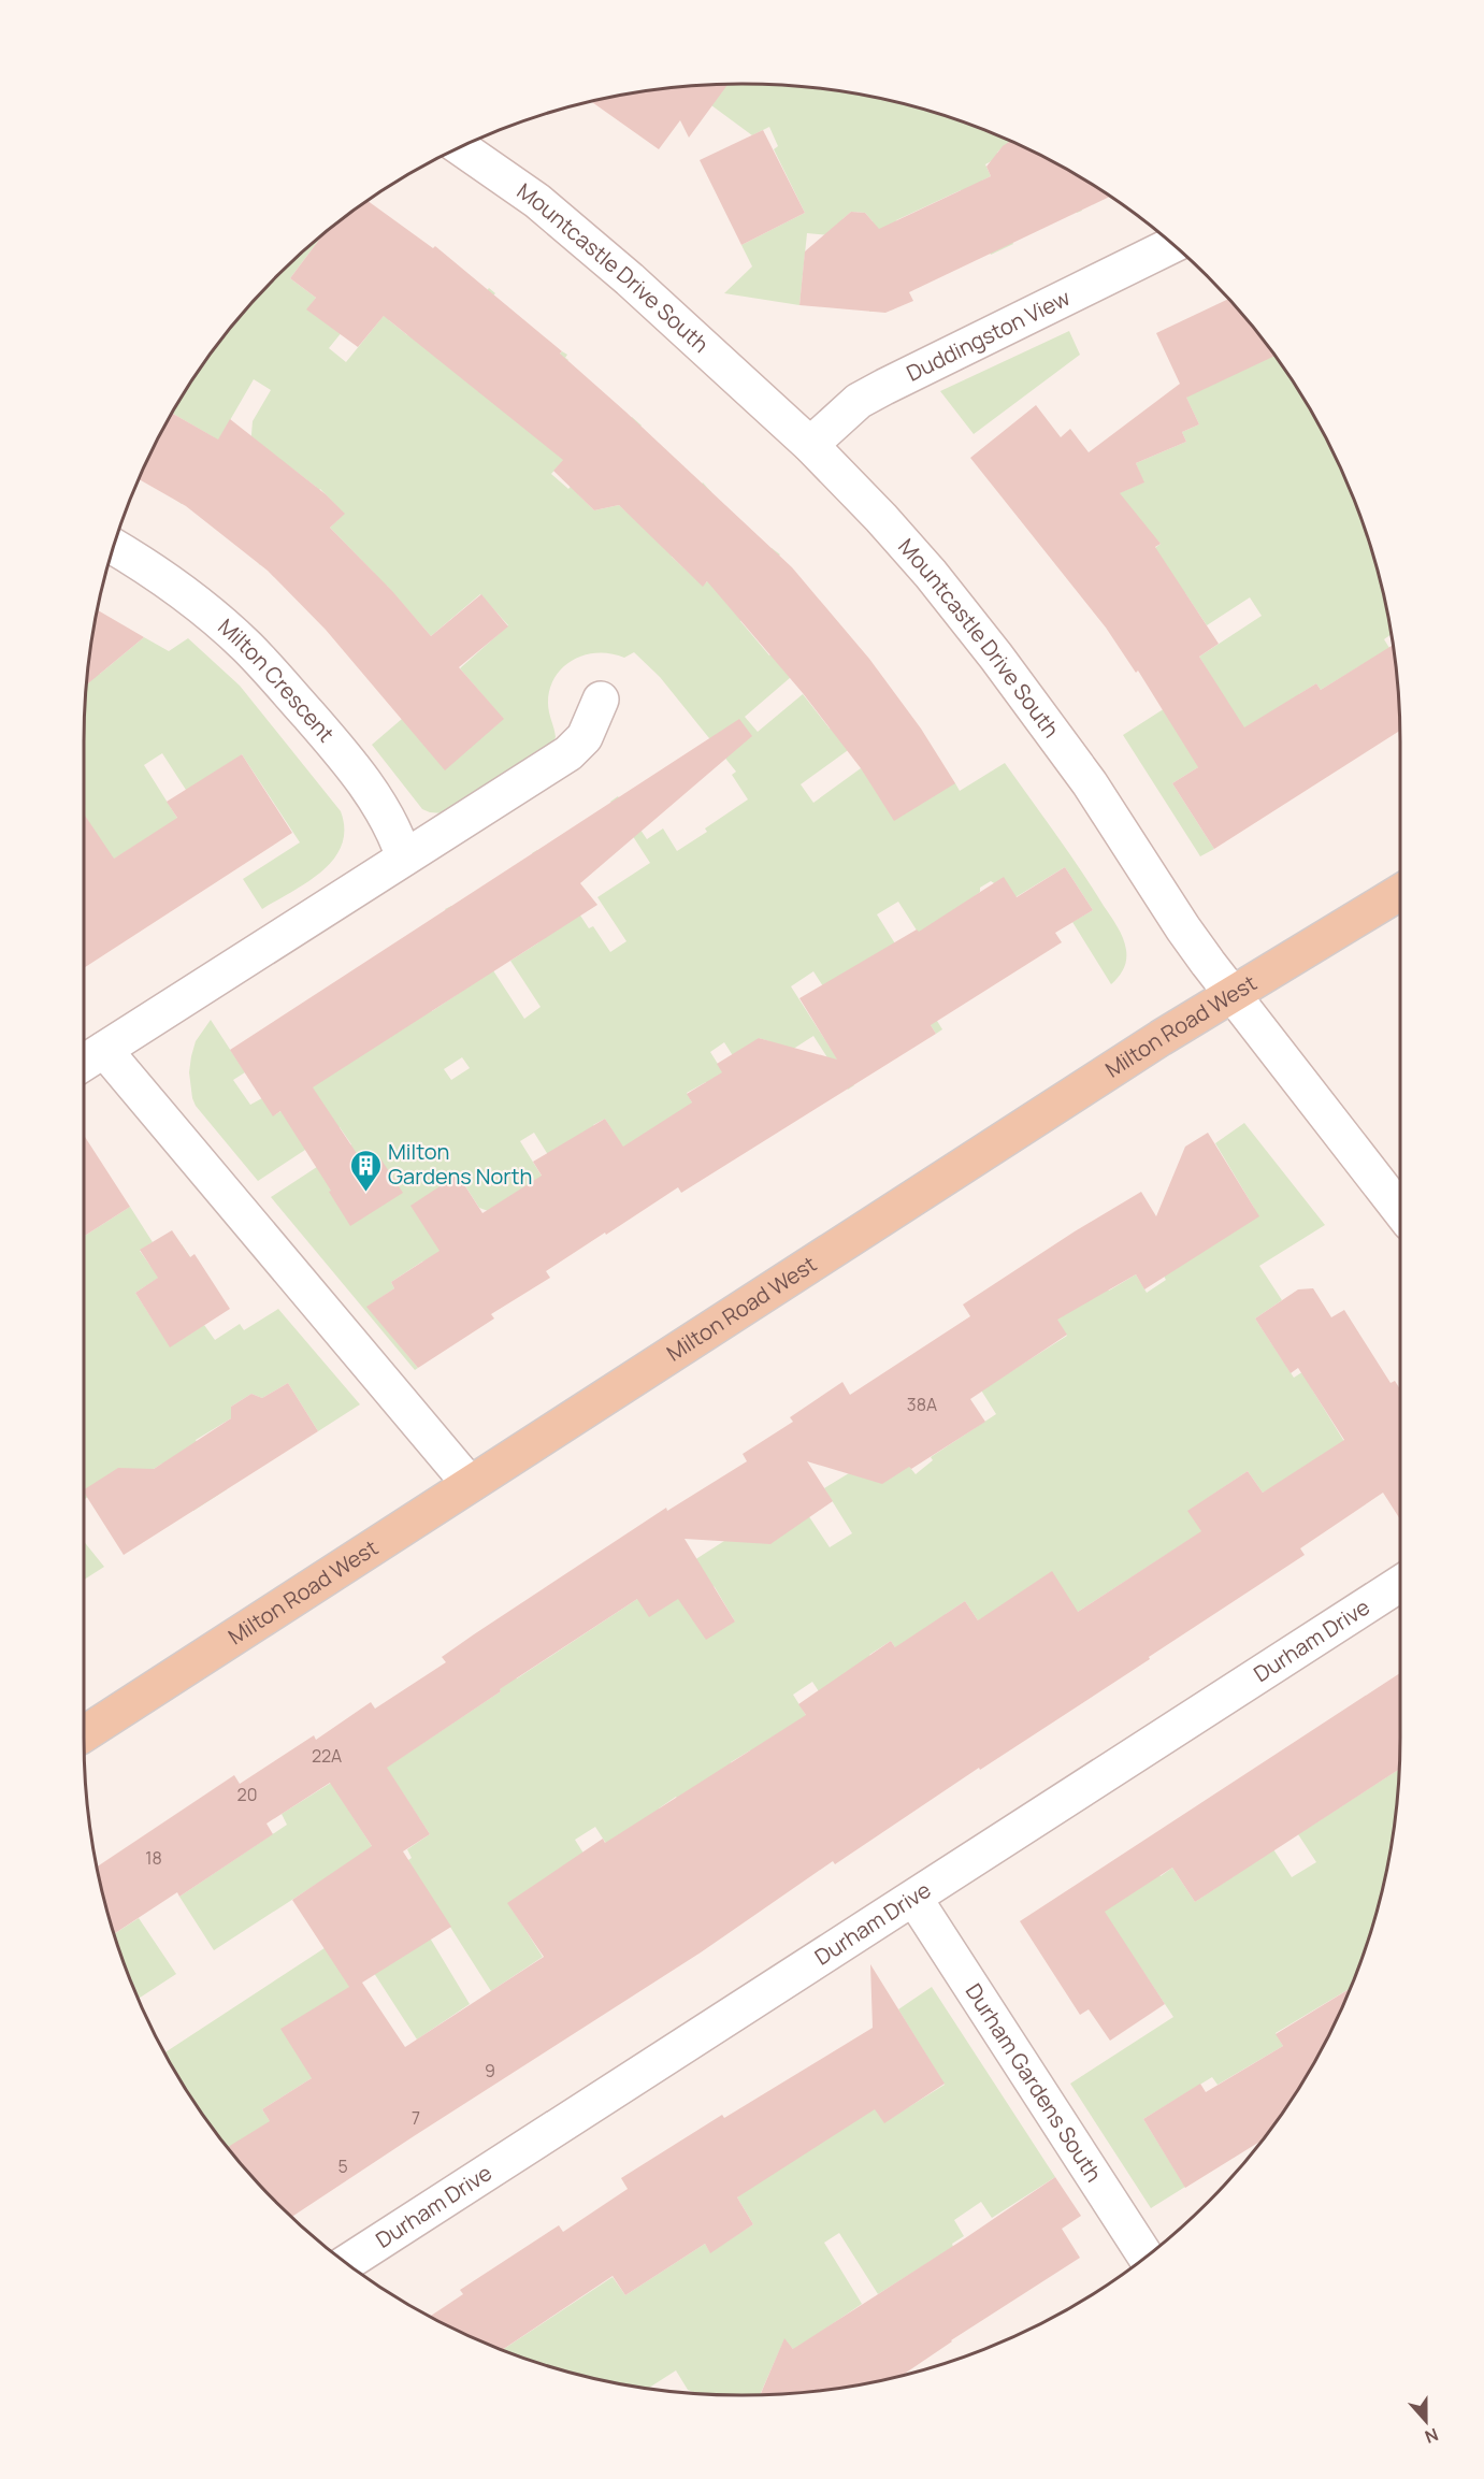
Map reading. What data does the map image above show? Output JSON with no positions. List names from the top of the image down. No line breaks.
{"streets":{"main road":["Milton Road West"],"street":["Mountcastle Drive South","Duddingston View","Milton Crescent","Durham Drive","Durham Gardens South"]},"crossings":[["Mountcastle Drive South","Duddingston View"],["Mountcastle Drive South","Milton Road West"],["Durham Drive","Durham Gardens South"]],"places":{"building":["Milton Gardens North"]},"house_numbers":["38A","22A","20","18","9","7","5"],"north":"bottom"}
